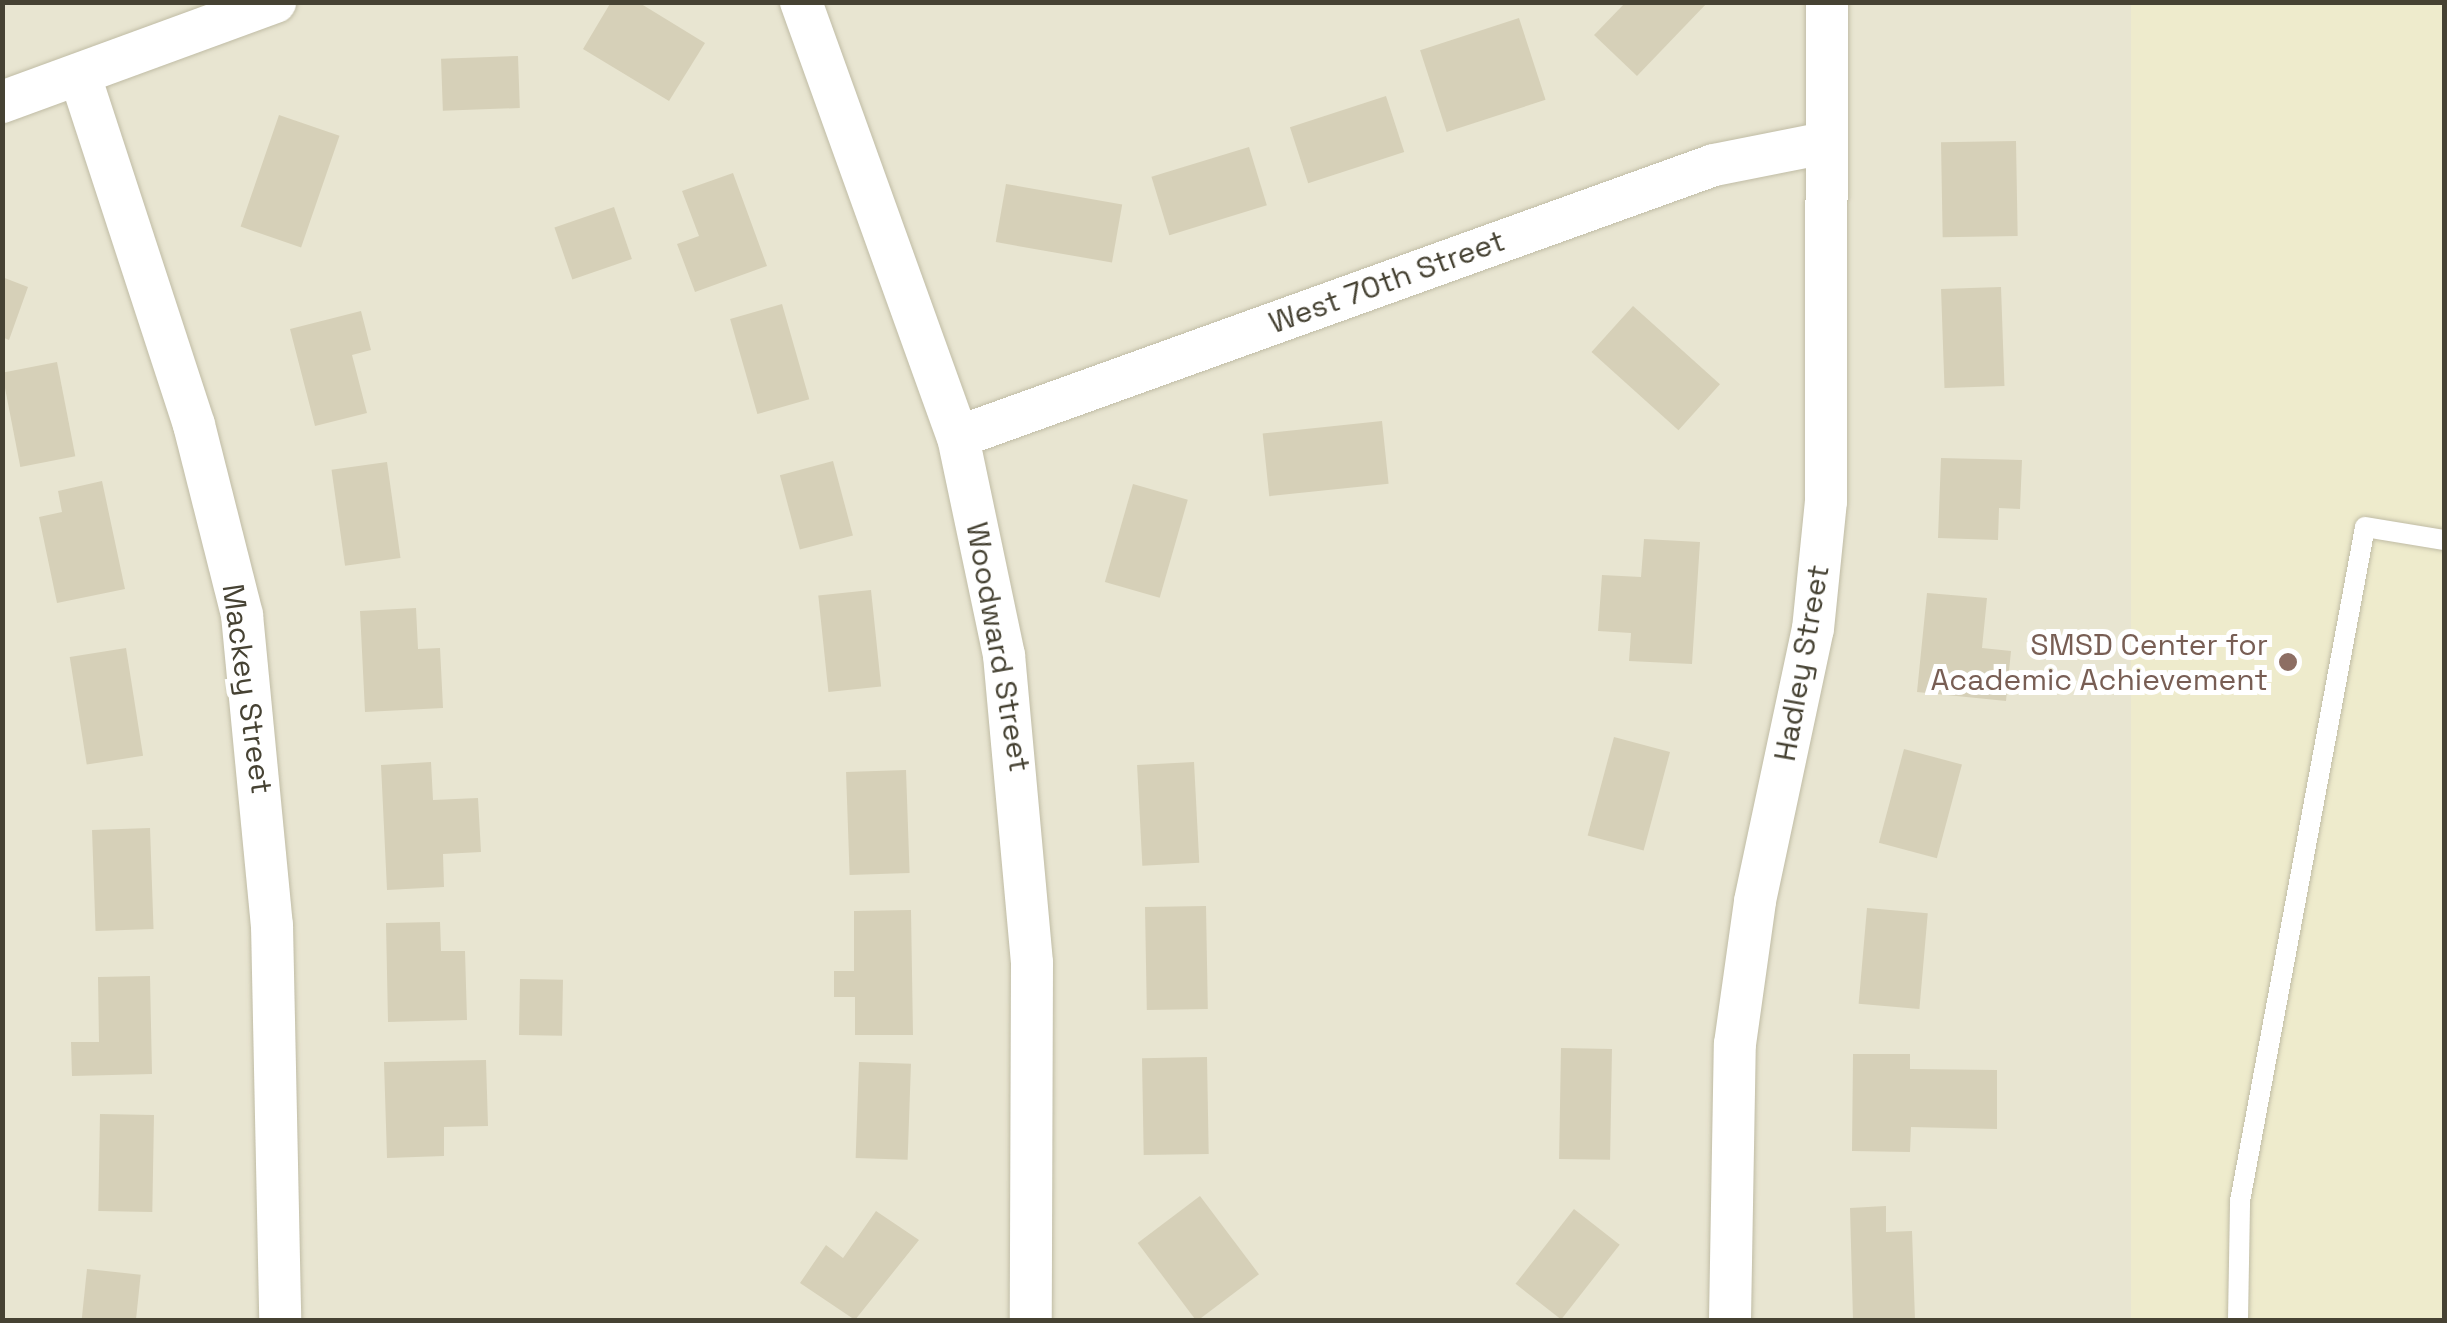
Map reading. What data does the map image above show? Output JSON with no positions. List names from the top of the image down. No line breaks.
{"streets":{"street":["West 70th Street","Woodward Street","Hadley Street","Mackey Street"]},"crossings":[["West 70th Street","Woodward Street"],["West 70th Street","Hadley Street"]],"places":["SMSD Center for Academic Achievement"]}
